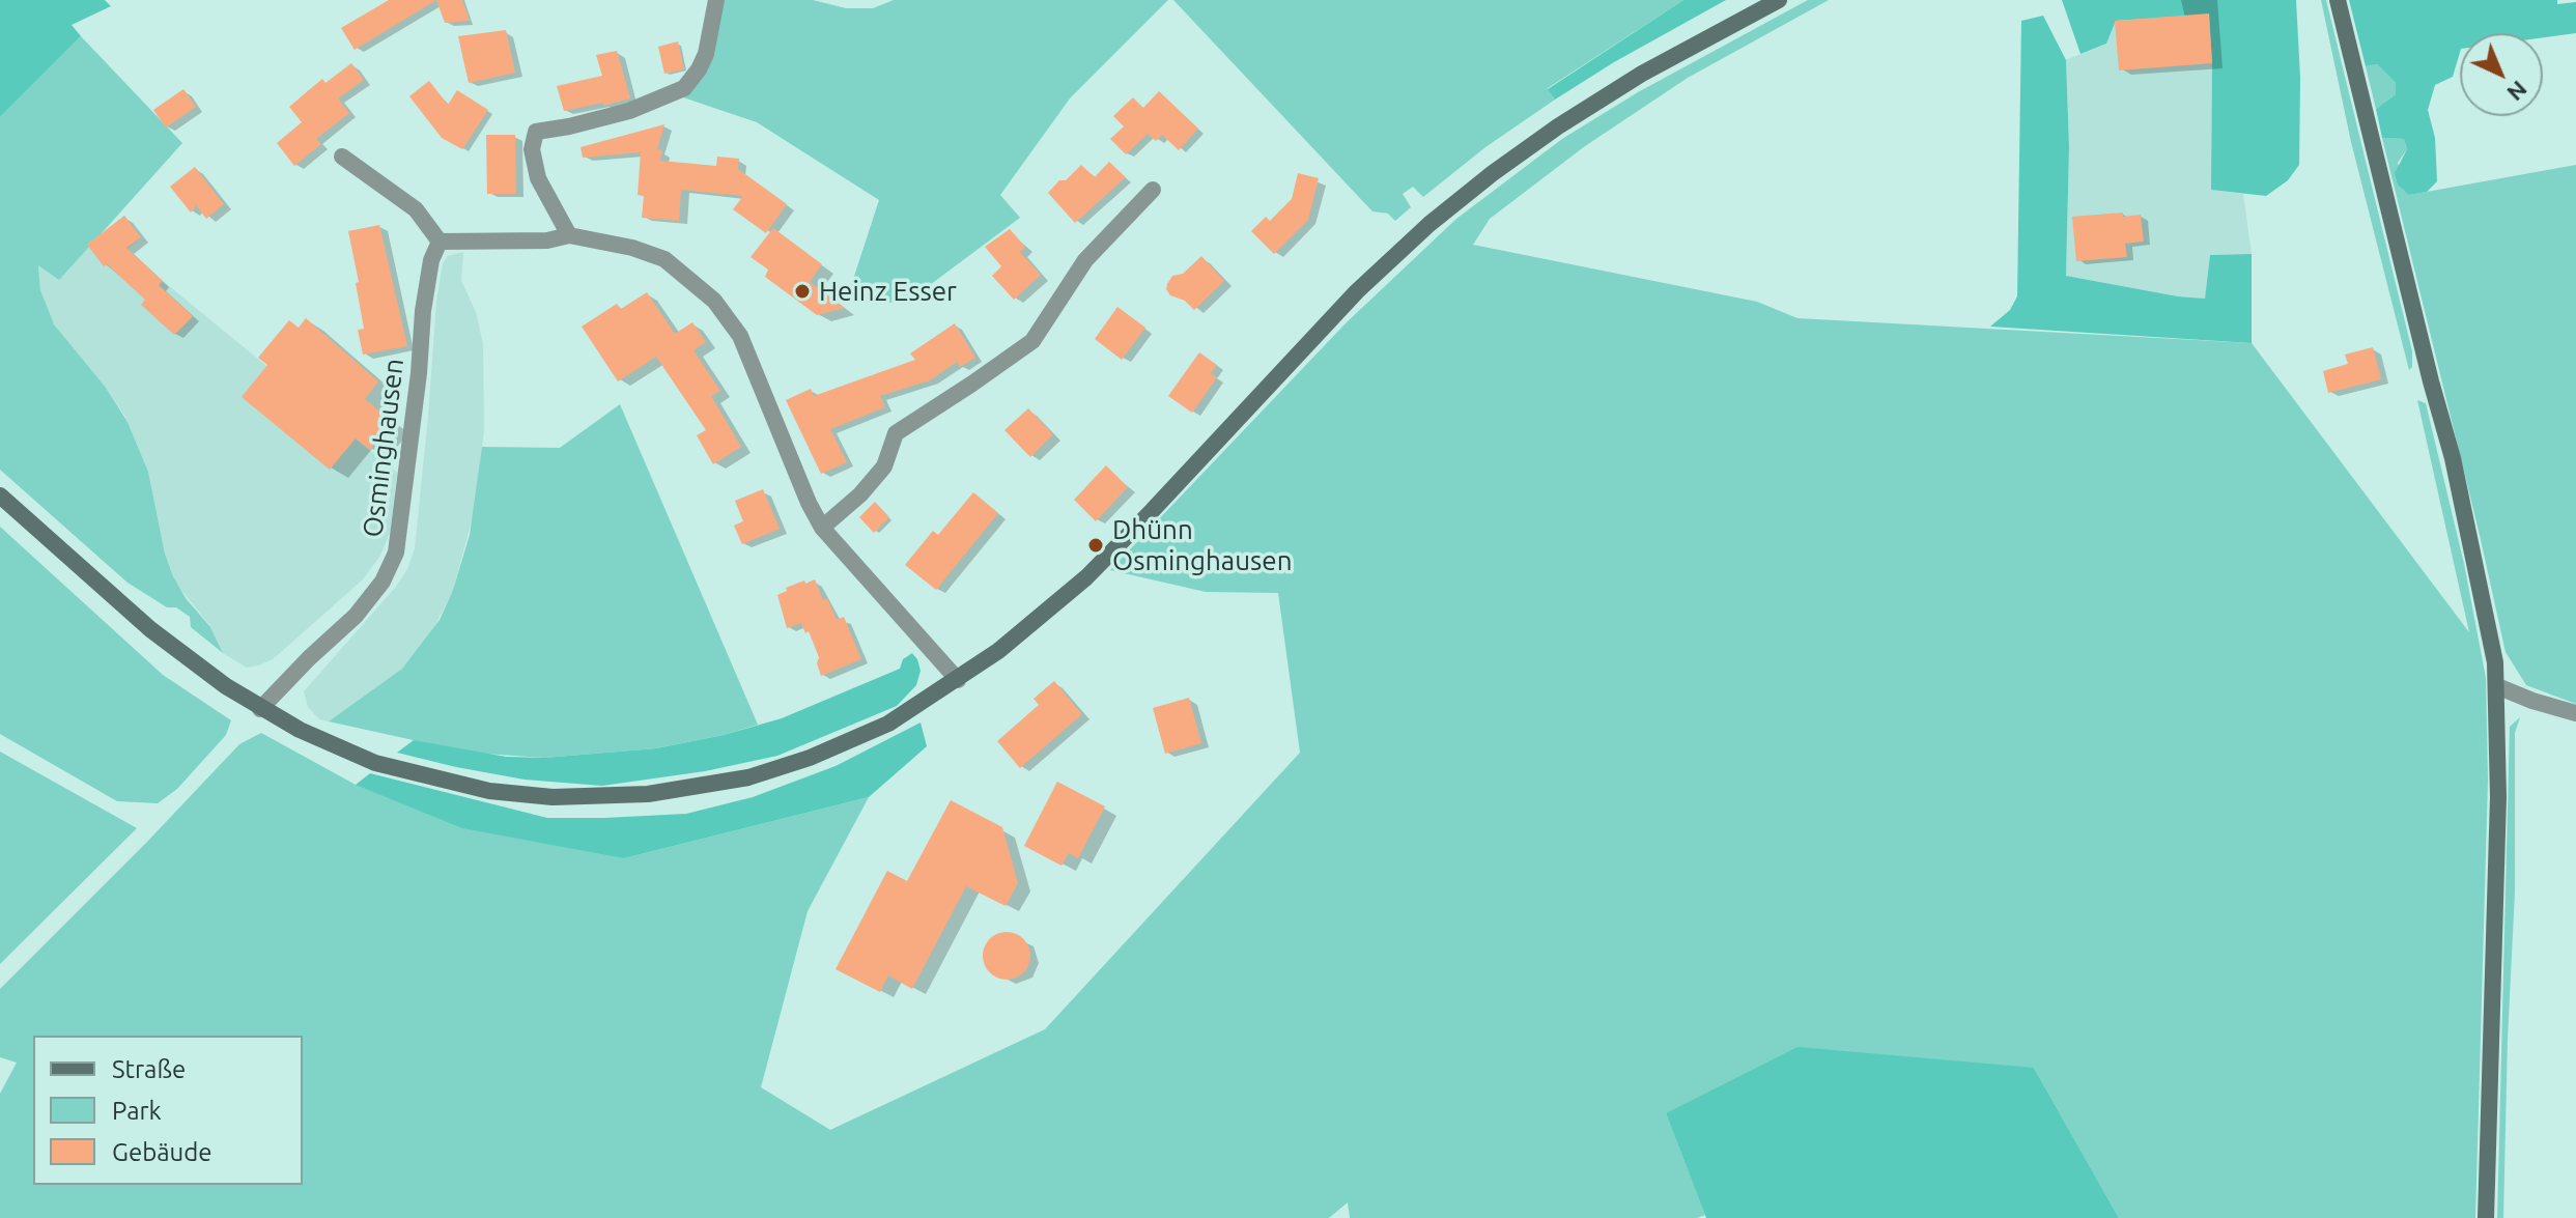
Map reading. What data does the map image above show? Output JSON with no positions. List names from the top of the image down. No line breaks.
{"streets":{"street":["Osminghausen"]},"places":["Heinz Esser","Dhünn Osminghausen"],"legend":["Straße","Park","Gebäude"],"north":"bottom right"}
